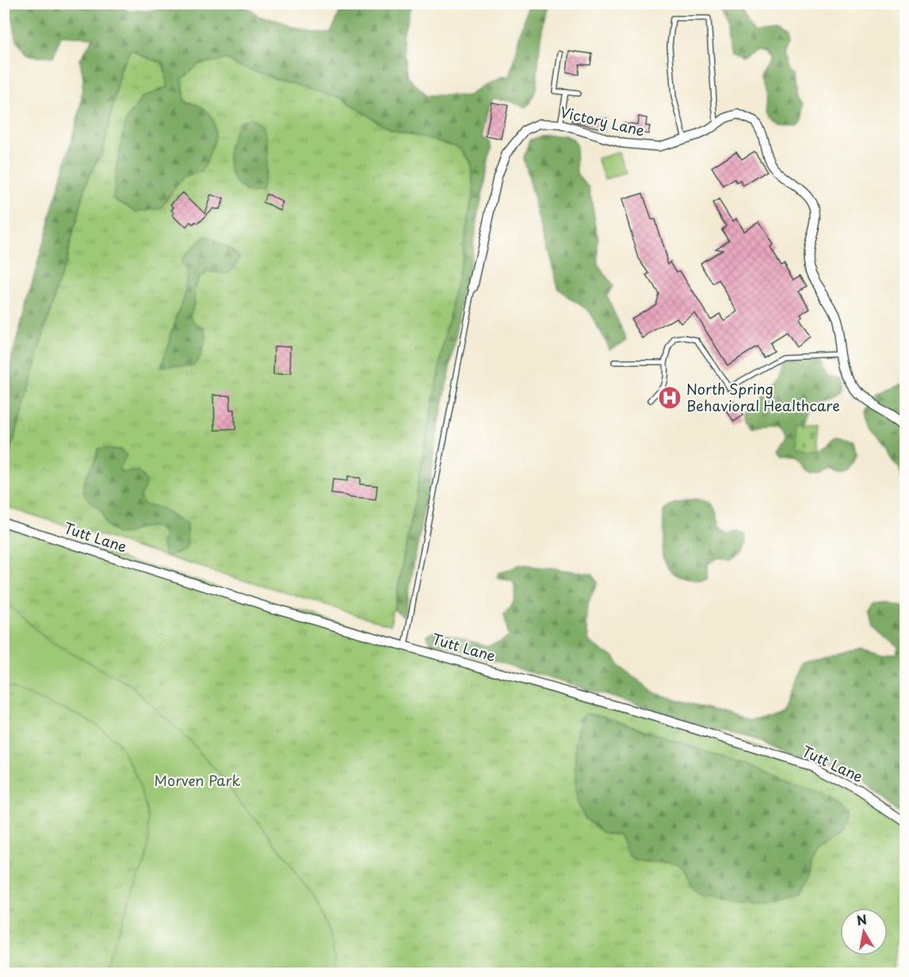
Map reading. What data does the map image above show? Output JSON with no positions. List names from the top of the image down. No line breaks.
{"streets":{"street":["Victory Lane","Tutt Lane"]},"parks":["Morven Park"],"places":{"hospital":["North Spring Behavioral Healthcare"]},"north":"top"}
